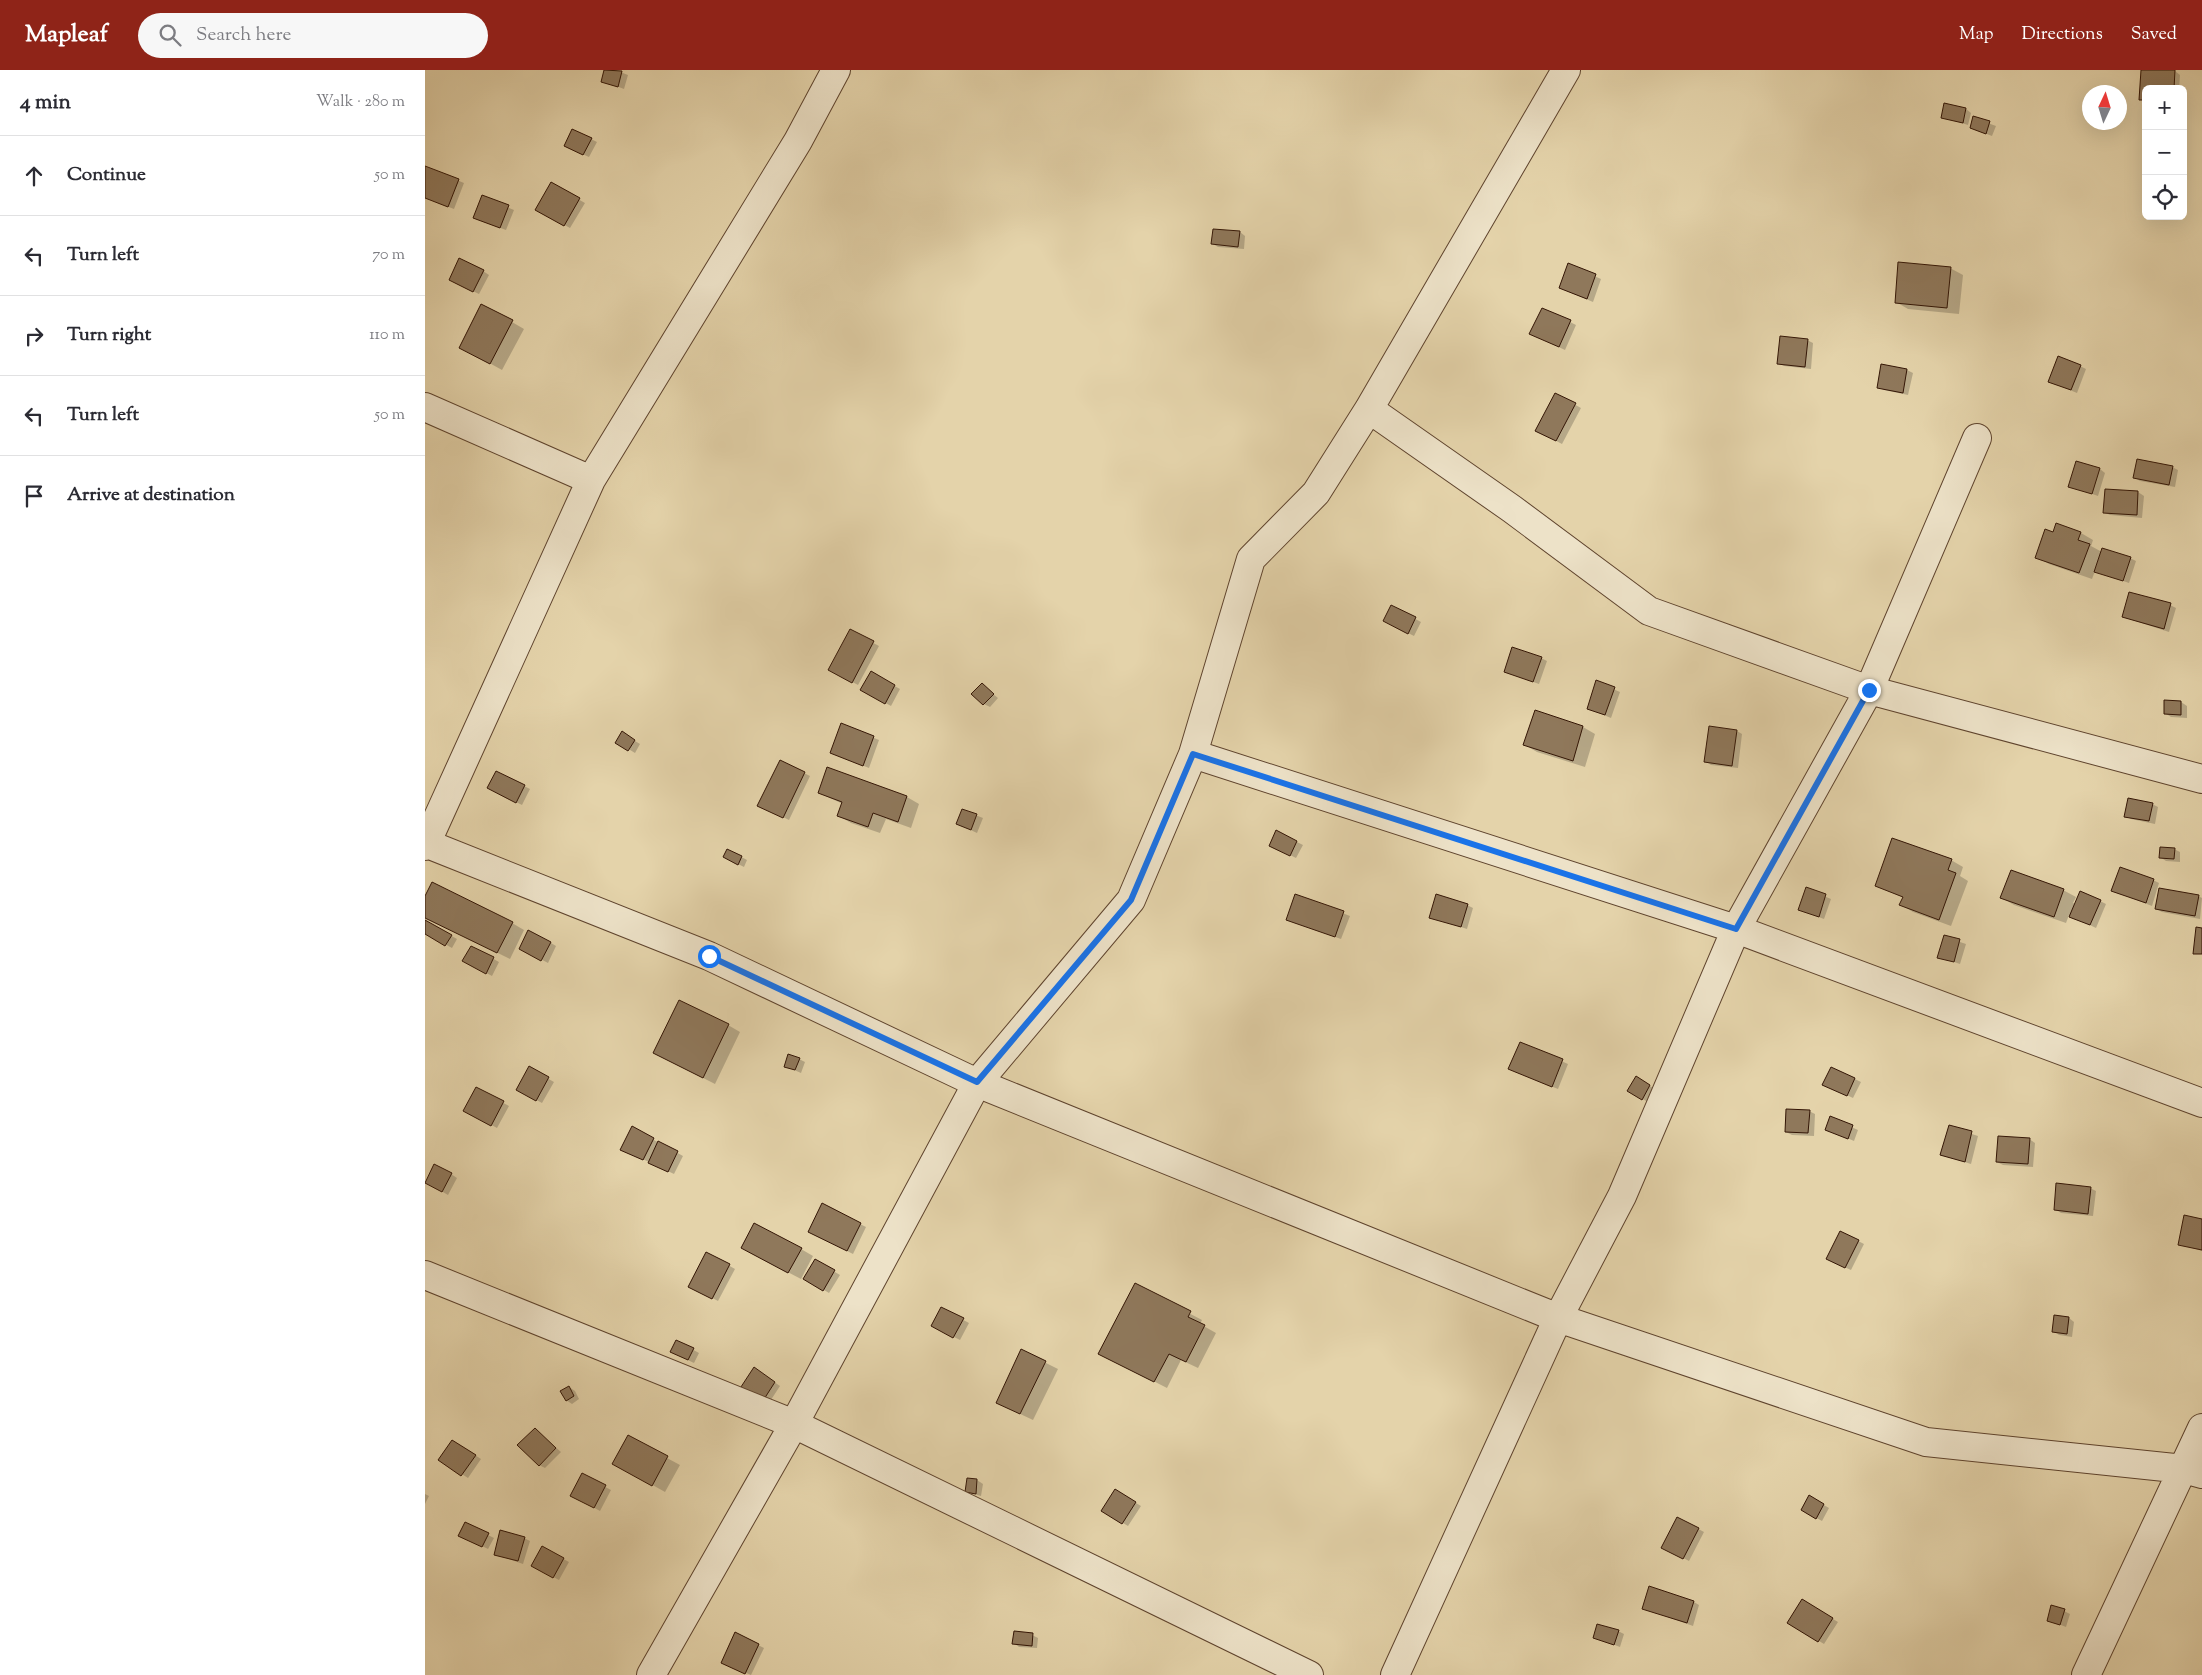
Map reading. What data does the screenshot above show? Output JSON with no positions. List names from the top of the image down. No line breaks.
{"north":"top","page":{"header":"Mapleaf","search":"Search here","nav":["Map","Directions","Saved"],"heading":["4 min","Walk · 280 m"],"map_buttons":["+","−"],"list":[["Continue","50 m"],["Turn left","70 m"],["Turn right","110 m"],["Turn left","50 m"],"Arrive at destination"]}}
